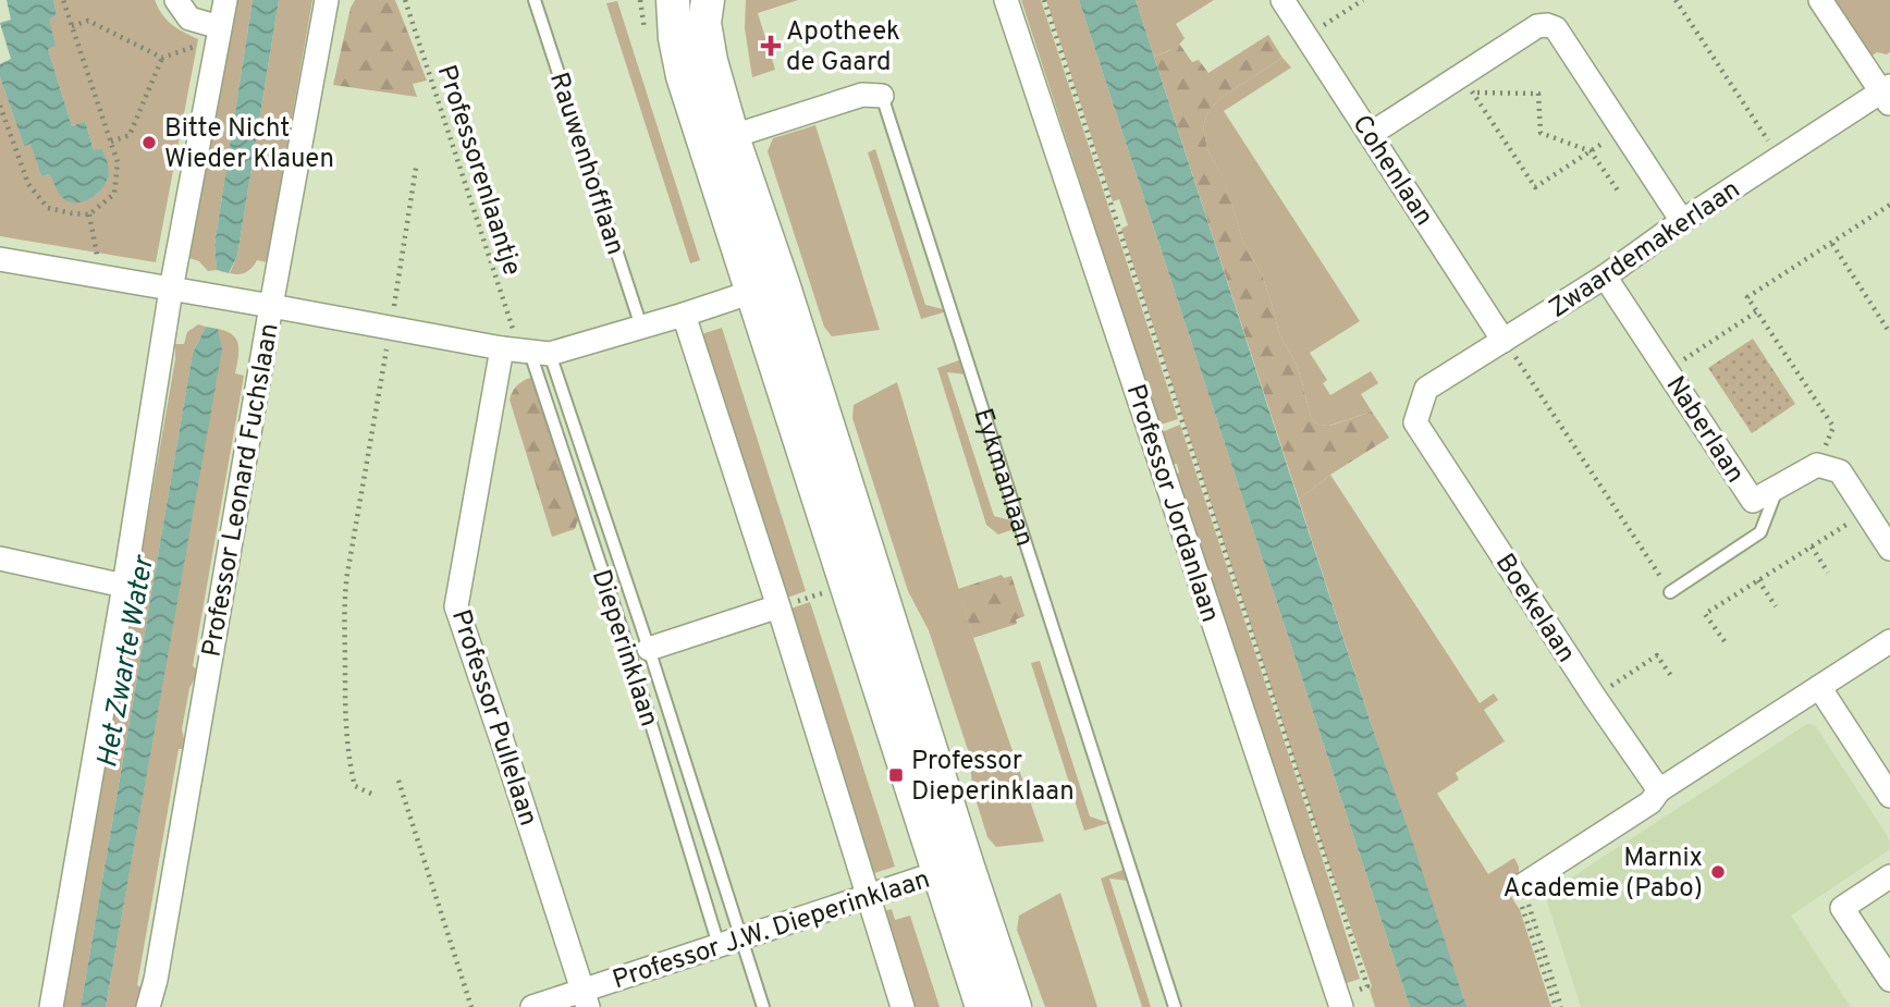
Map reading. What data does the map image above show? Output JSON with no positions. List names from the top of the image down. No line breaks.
{"streets":{"street":["Cohenlaan","Zwaardemakerlaan","Naberlaan","Eykmanlaan","Professor Leonard Fuchslaan","Professor Jordanlaan","Boekelaan","Professor Pullelaan","Professor J.W. Dieperinklaan"],"lane":["Rauwenhofflaan","Dieperinklaan"],"path":["Professorenlaantje"]},"crossings":[["Professorenlaantje","Dieperinklaan"],["Professorenlaantje","Professor Pullelaan"],["Cohenlaan","Zwaardemakerlaan"],["Zwaardemakerlaan","Naberlaan"],["Zwaardemakerlaan","Boekelaan"],["Dieperinklaan","Professor Pullelaan"],["Dieperinklaan","Professor J.W. Dieperinklaan"],["Professor Pullelaan","Professor J.W. Dieperinklaan"]],"water":["Het Zwarte Water"],"places":{"health":["Apotheek de Gaard"],"other":["Bitte Nicht Wieder Klauen","Marnix Academie (Pabo)"],"transit":["Professor Dieperinklaan"]}}
